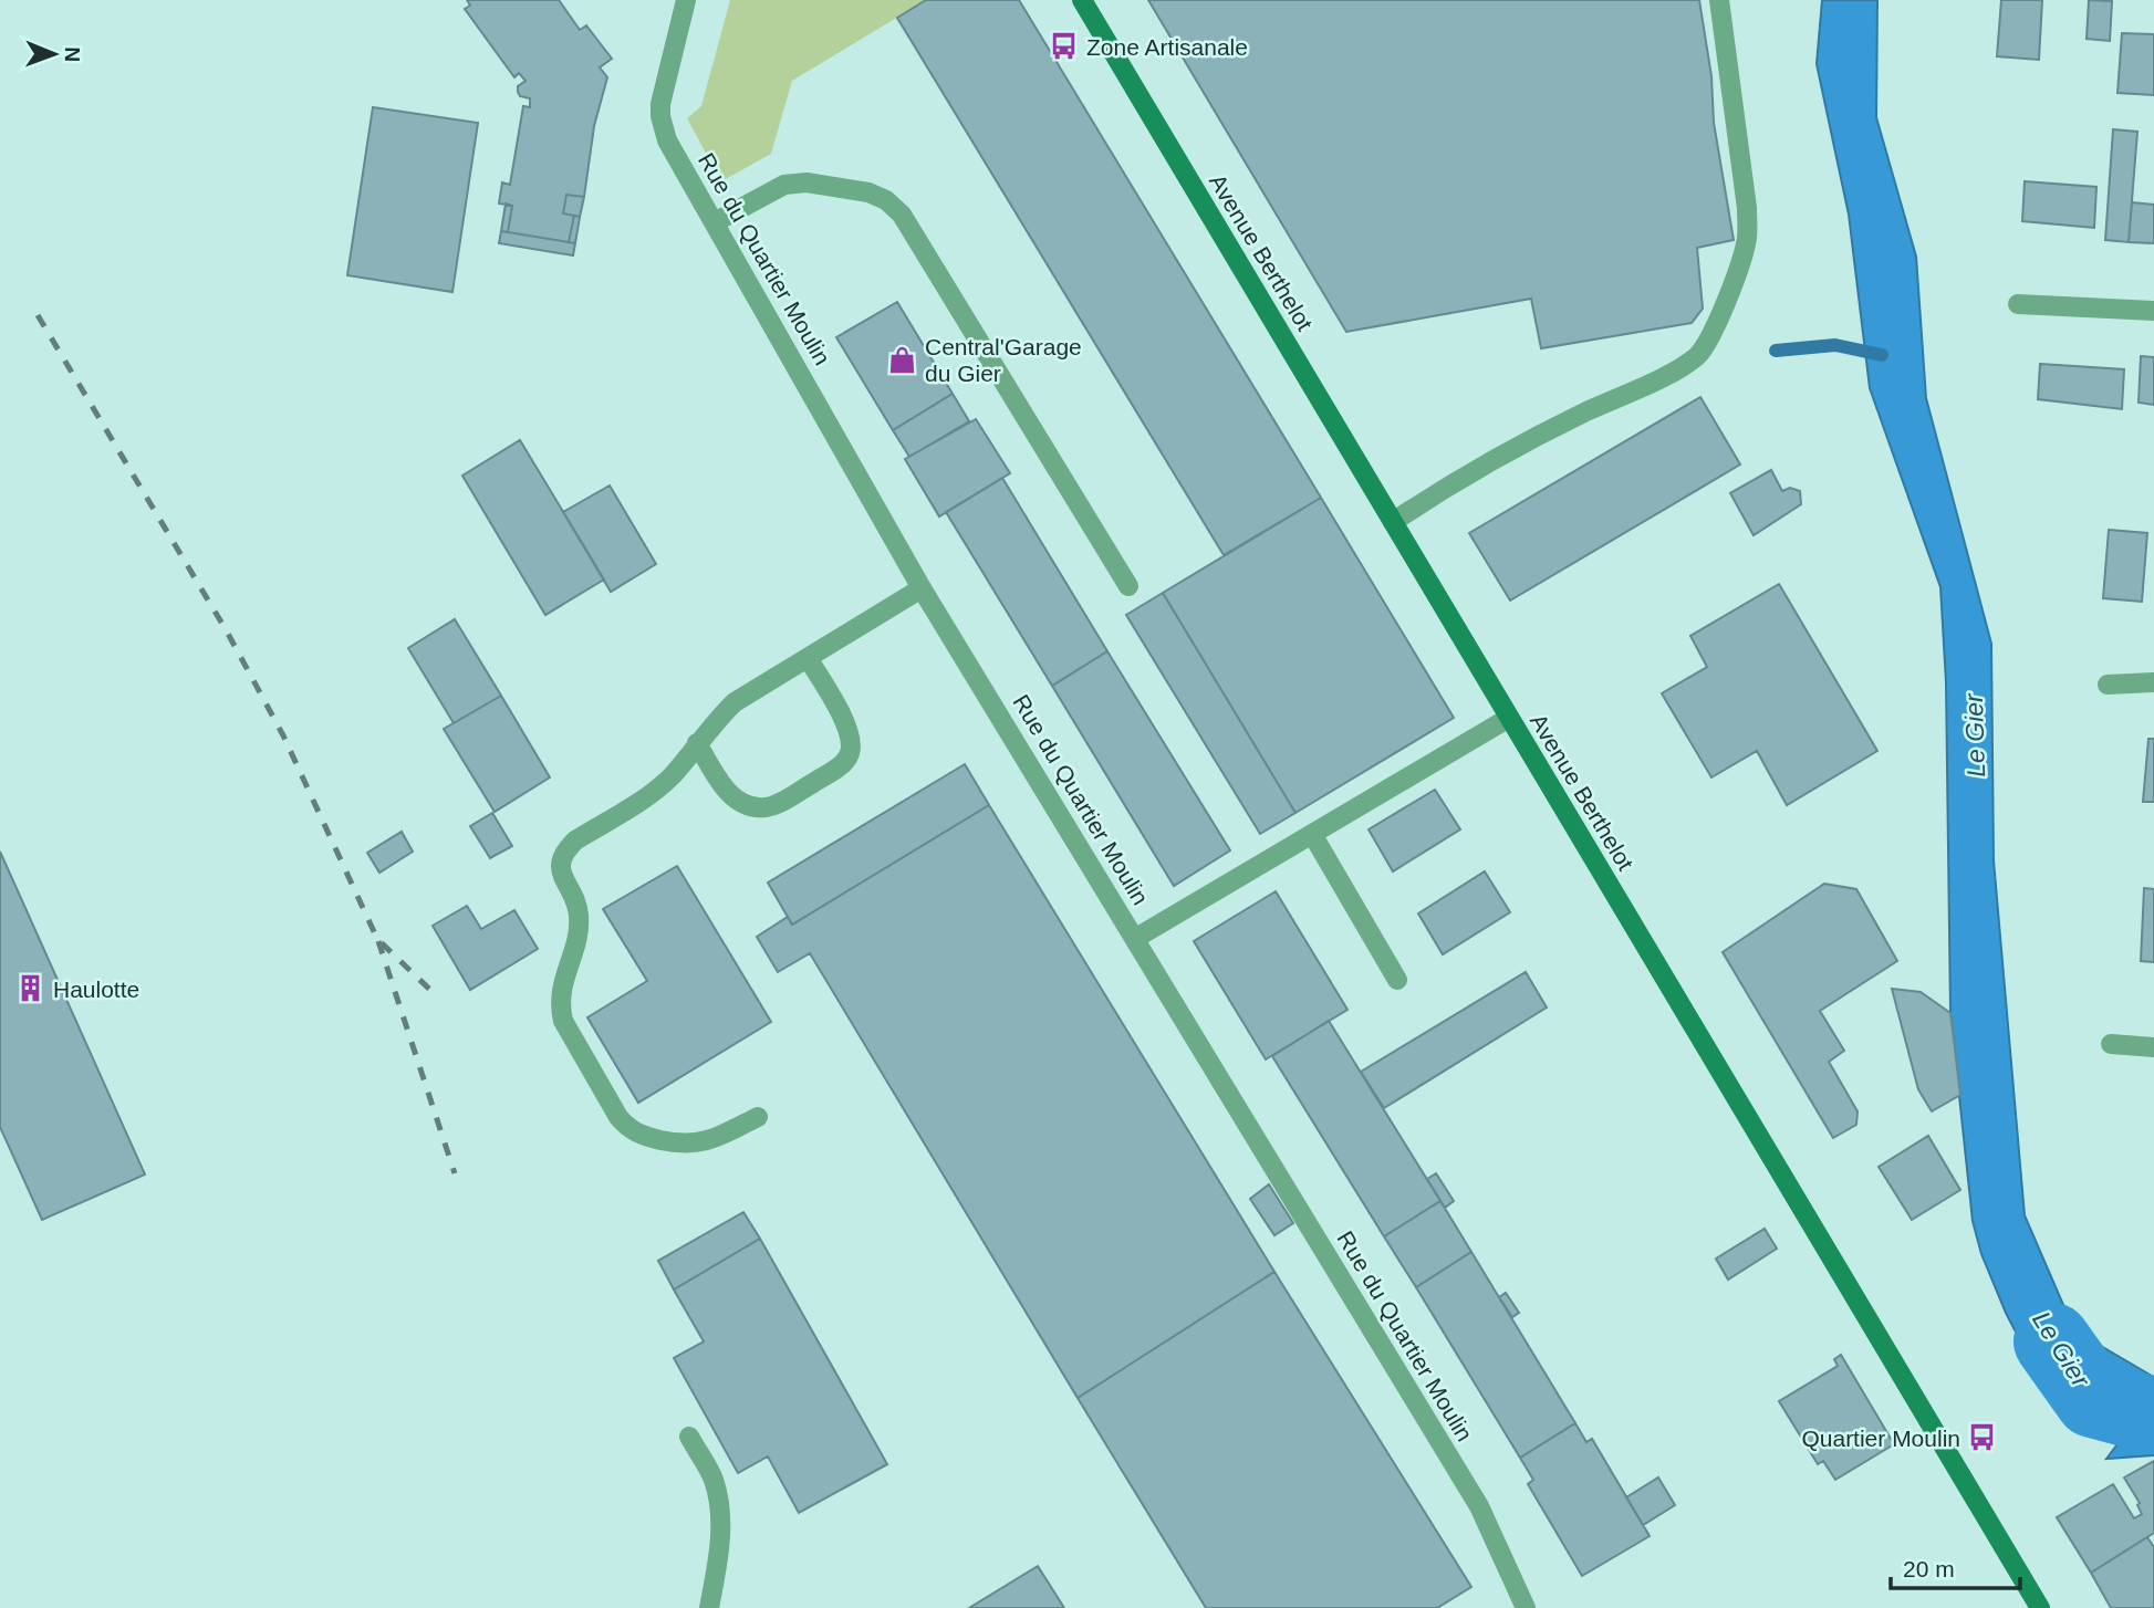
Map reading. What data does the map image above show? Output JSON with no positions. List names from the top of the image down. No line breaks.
{"streets":{"main road":["Avenue Berthelot"],"street":["Rue du Quartier Moulin"]},"water":["Le Gier"],"places":{"bus stop":["Zone Artisanale","Quartier Moulin"],"shop":["Central'Garage du Gier"],"building":["Haulotte"]},"scale_bar":"20 m","north":"right"}
